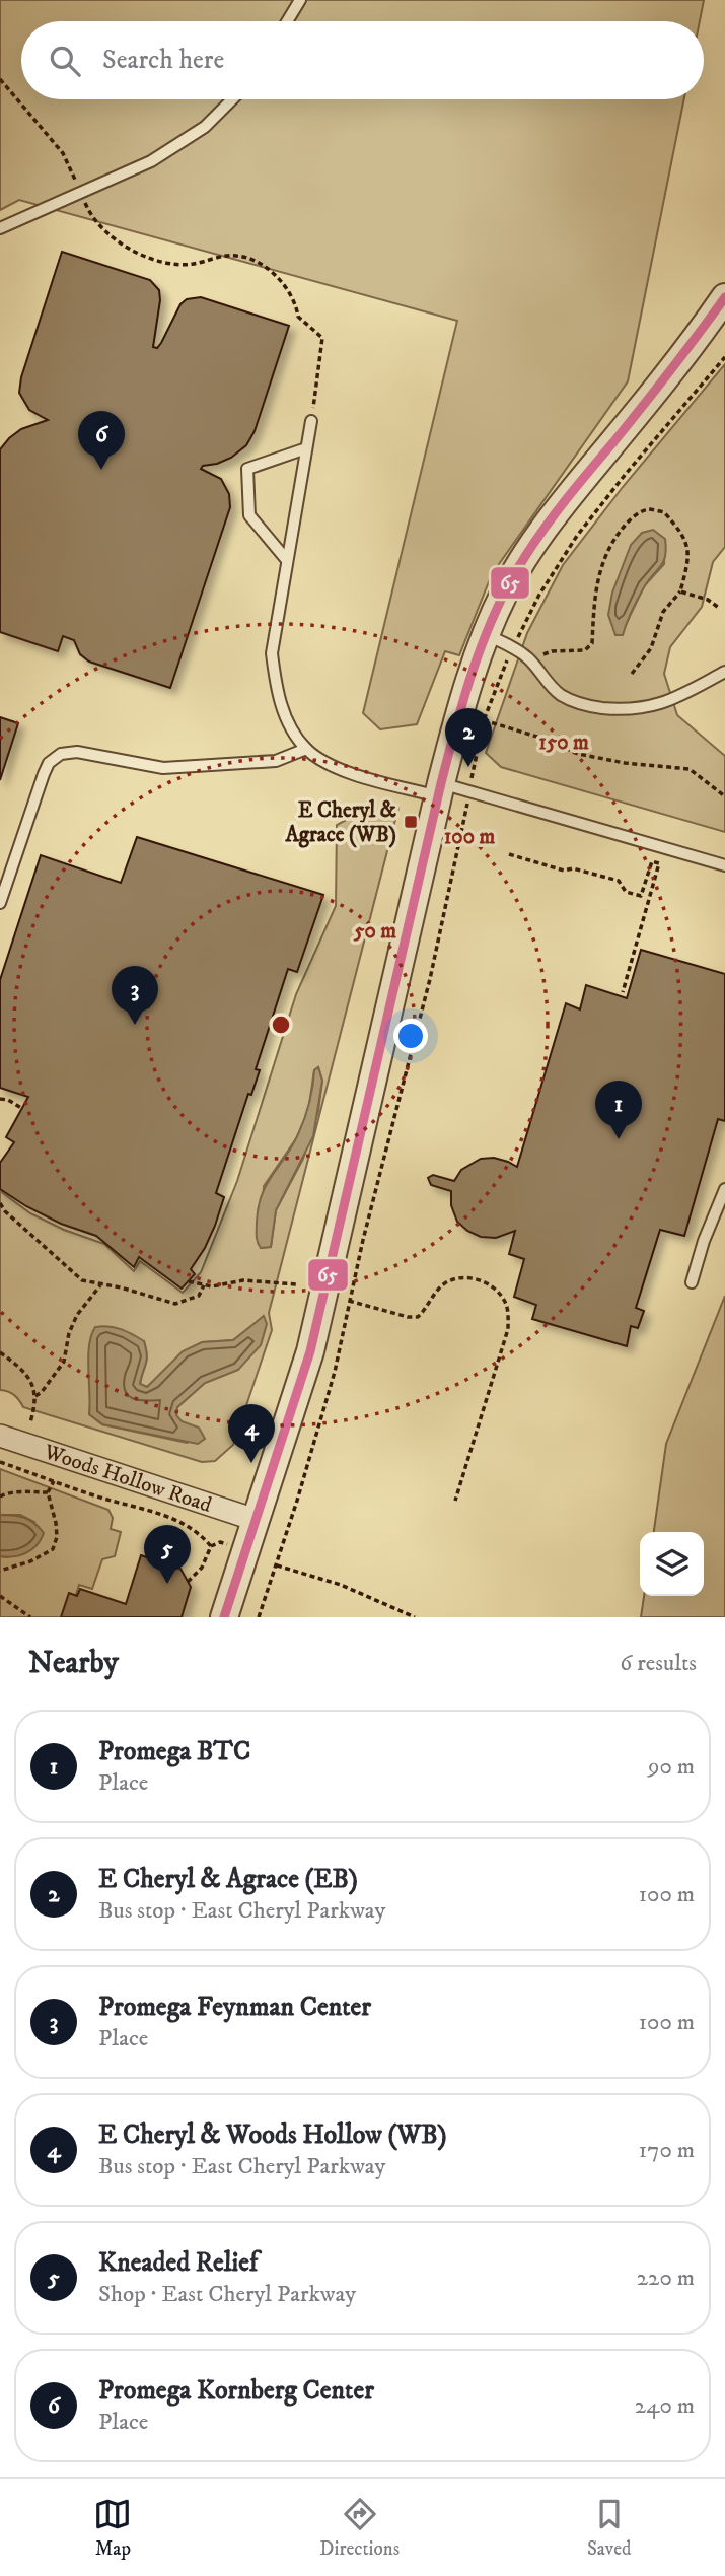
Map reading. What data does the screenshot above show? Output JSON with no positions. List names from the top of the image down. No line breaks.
{"streets":{"street":["Woods Hollow Road"]},"places":{"transit":["E Cheryl & Agrace (WB)"]},"lines":["transit line 65"],"page":{"search":"Search here","pins":["6","2","3","1","4","5"],"heading":["Nearby","6 results"],"list":[{"mark":"1","name":"Promega BTC","note":"Place","value":"90 m"},{"mark":"2","name":"E Cheryl & Agrace (EB)","note":"Bus stop · East Cheryl Parkway","value":"100 m"},{"mark":"3","name":"Promega Feynman Center","note":"Place","value":"100 m"},{"mark":"4","name":"E Cheryl & Woods Hollow (WB)","note":"Bus stop · East Cheryl Parkway","value":"170 m"},{"mark":"5","name":"Kneaded Relief","note":"Shop · East Cheryl Parkway","value":"220 m"},{"mark":"6","name":"Promega Kornberg Center","note":"Place","value":"240 m"}],"nav":["Map","Directions","Saved"]},"rings":["150 m","100 m","50 m"]}
